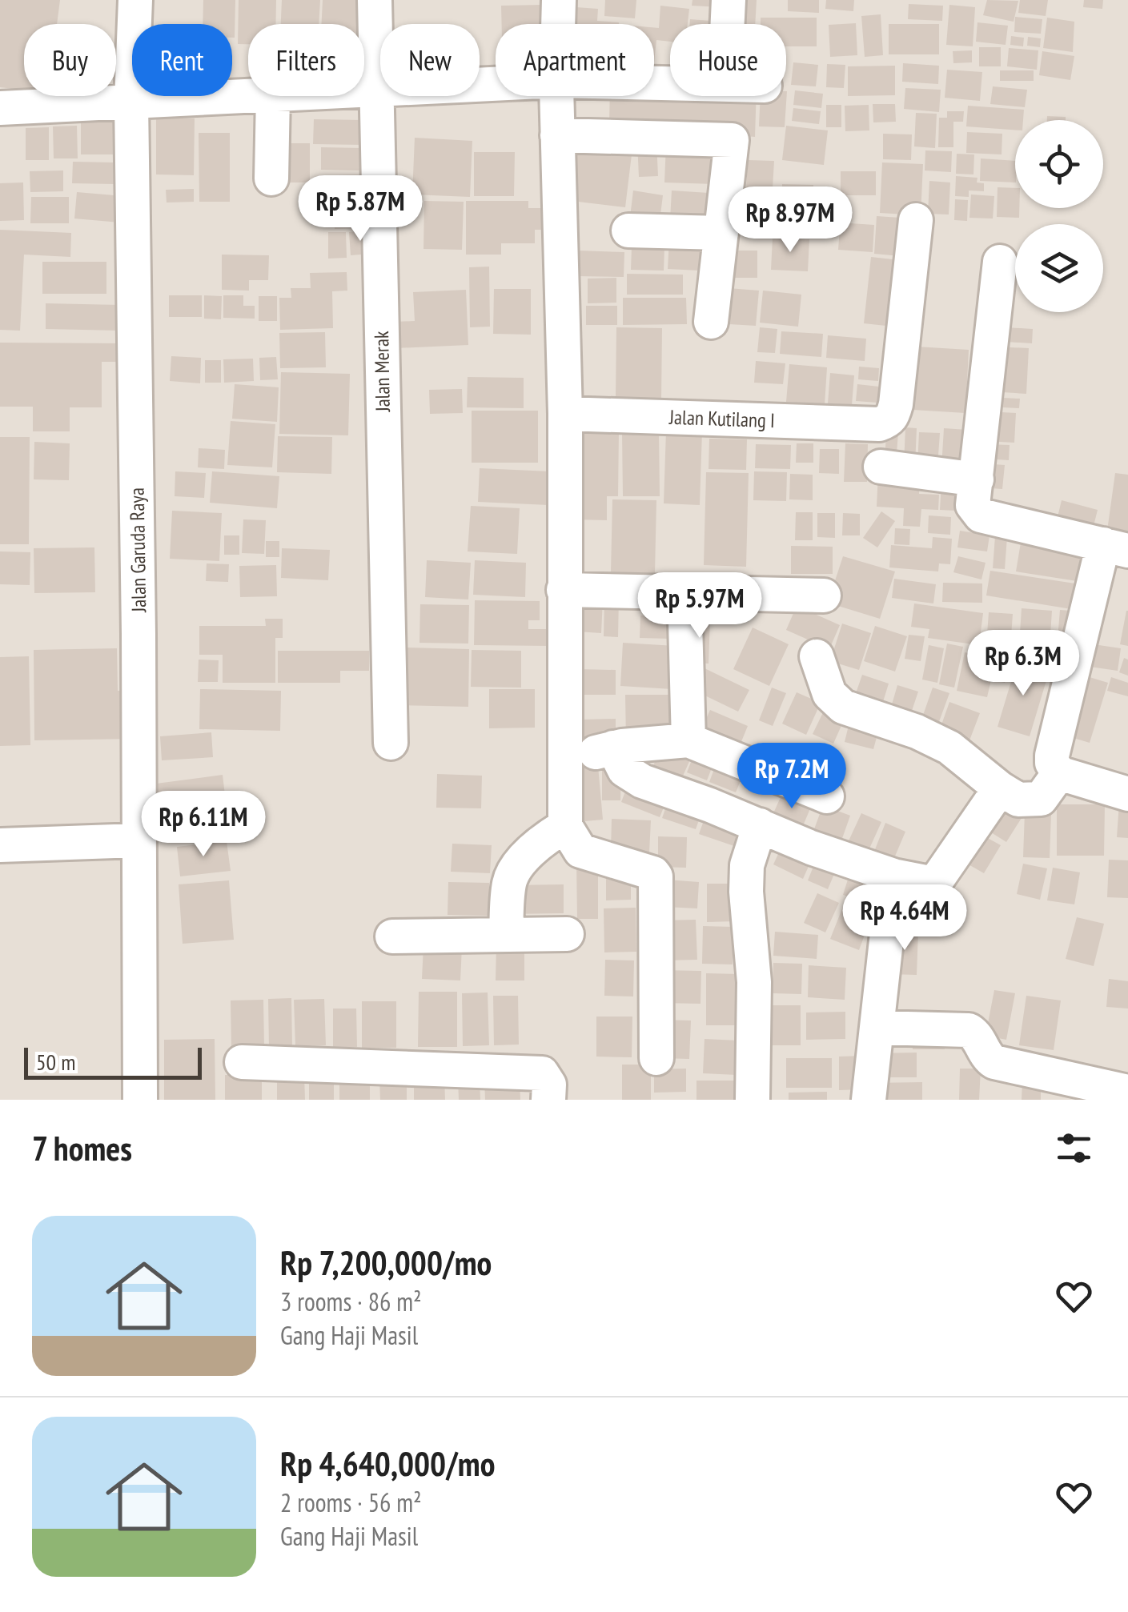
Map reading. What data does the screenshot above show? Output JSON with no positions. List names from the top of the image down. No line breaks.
{"streets":{"street":["Jalan Merak","Jalan Kutilang I","Jalan Garuda Raya"]},"scale_bar":"50 m","page":{"chip":["Buy","Rent","Filters","New","Apartment","House"],"price":["Rp 5.87M","Rp 8.97M","Rp 5.97M","Rp 6.3M","Rp 7.2M","Rp 6.11M","Rp 4.64M"],"scale":"50 m","heading":"7 homes","list":[{"name":"Rp 7,200,000/mo","note":"3 rooms · 86 m² · Gang Haji Masil"},{"name":"Rp 4,640,000/mo","note":"2 rooms · 56 m² · Gang Haji Masil"}]}}
